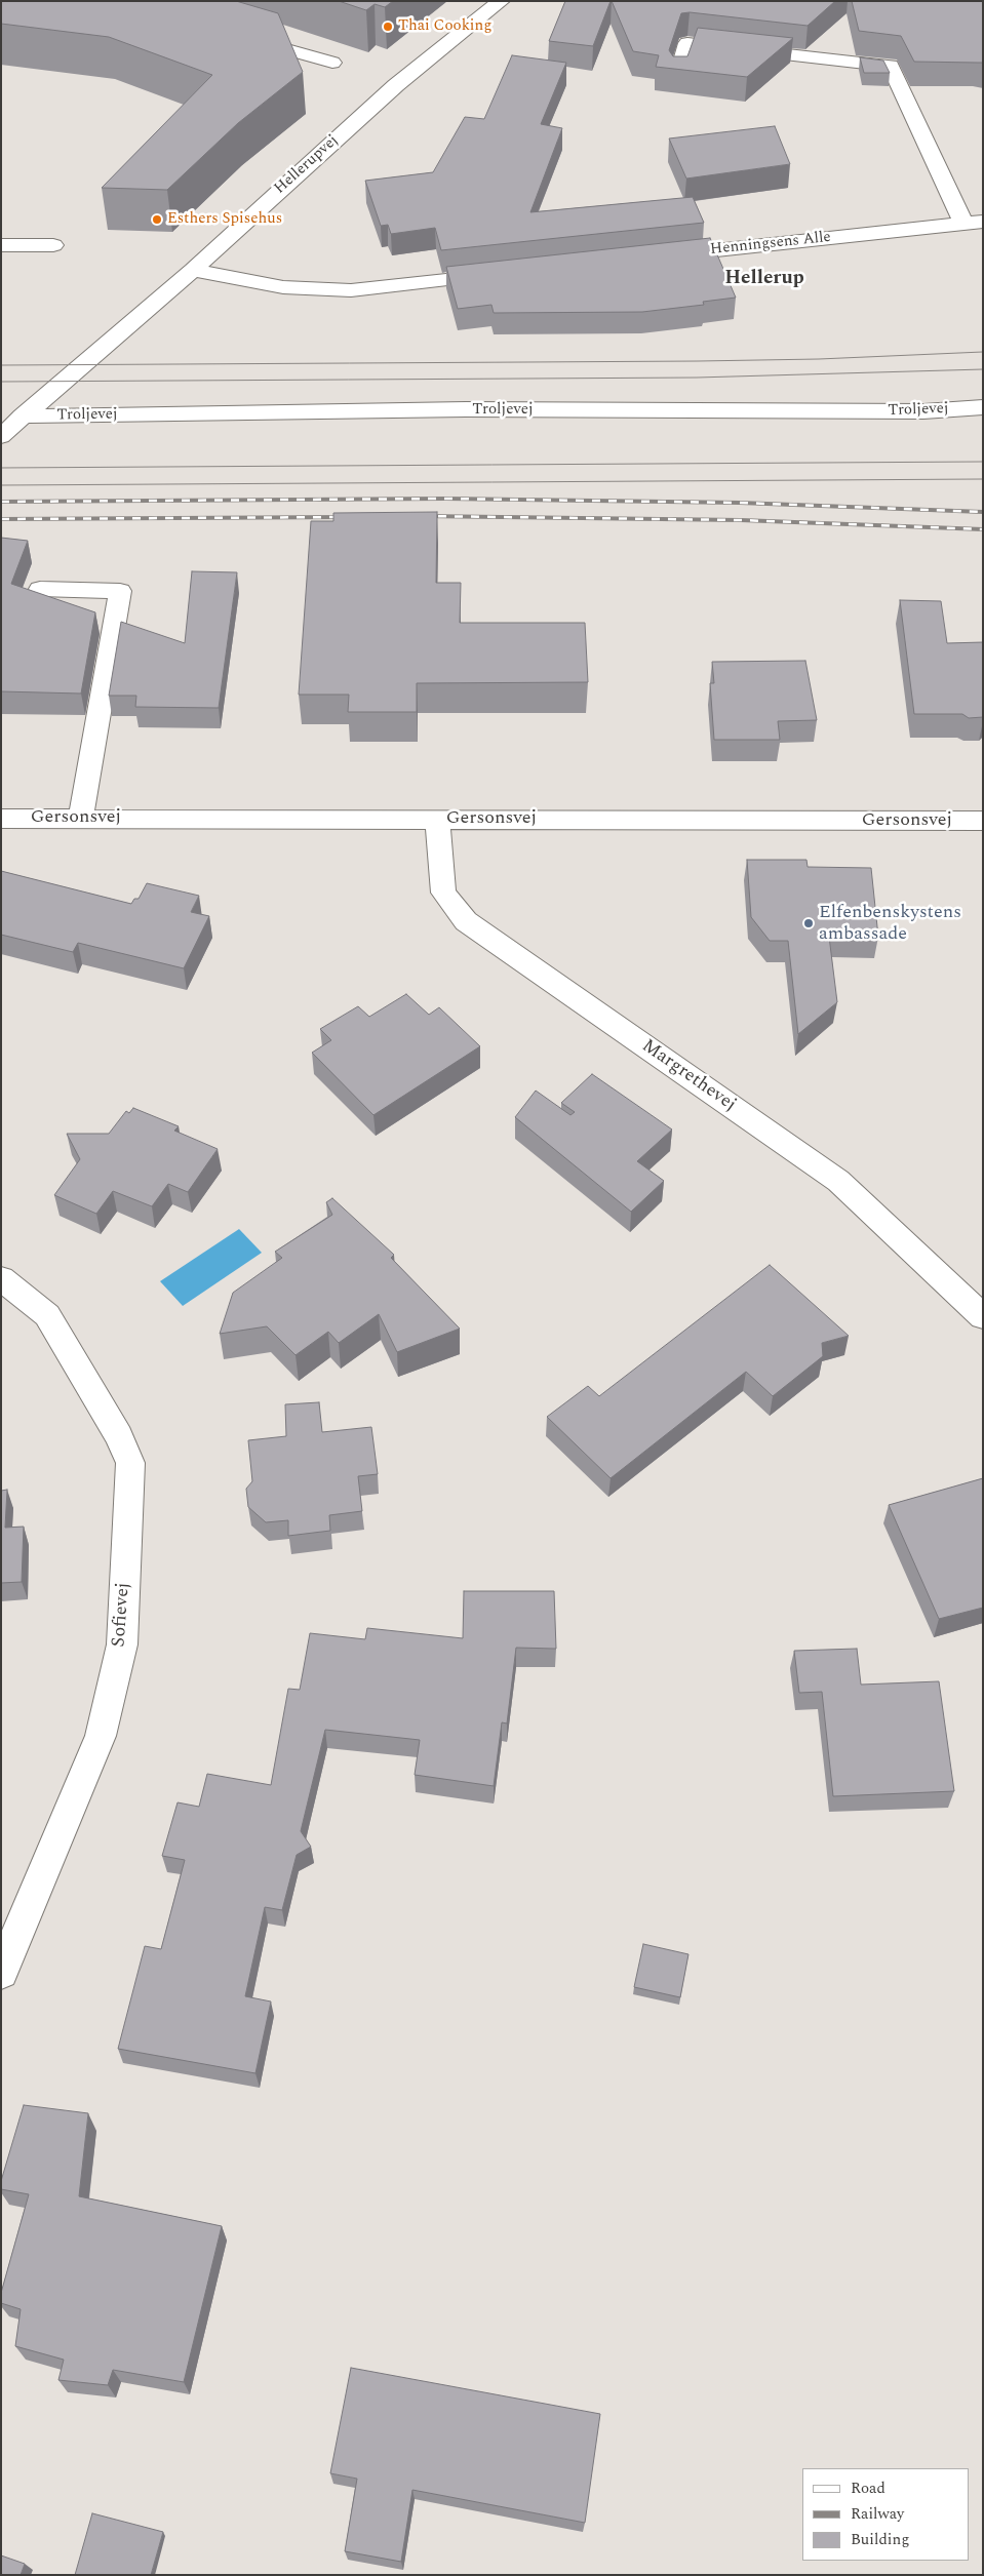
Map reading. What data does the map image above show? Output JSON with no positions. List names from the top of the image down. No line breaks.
{"streets":{"street":["Hellerupvej","Henningsens Alle","Troljevej","Gersonsvej","Margrethevej","Sofievej"]},"crossings":[["Hellerupvej","Troljevej"],["Gersonsvej","Margrethevej"]],"districts":["Hellerup"],"places":["Thai Cooking","Esthers Spisehus","Elfenbenskystens ambassade"],"legend":["Road","Railway","Building"]}
